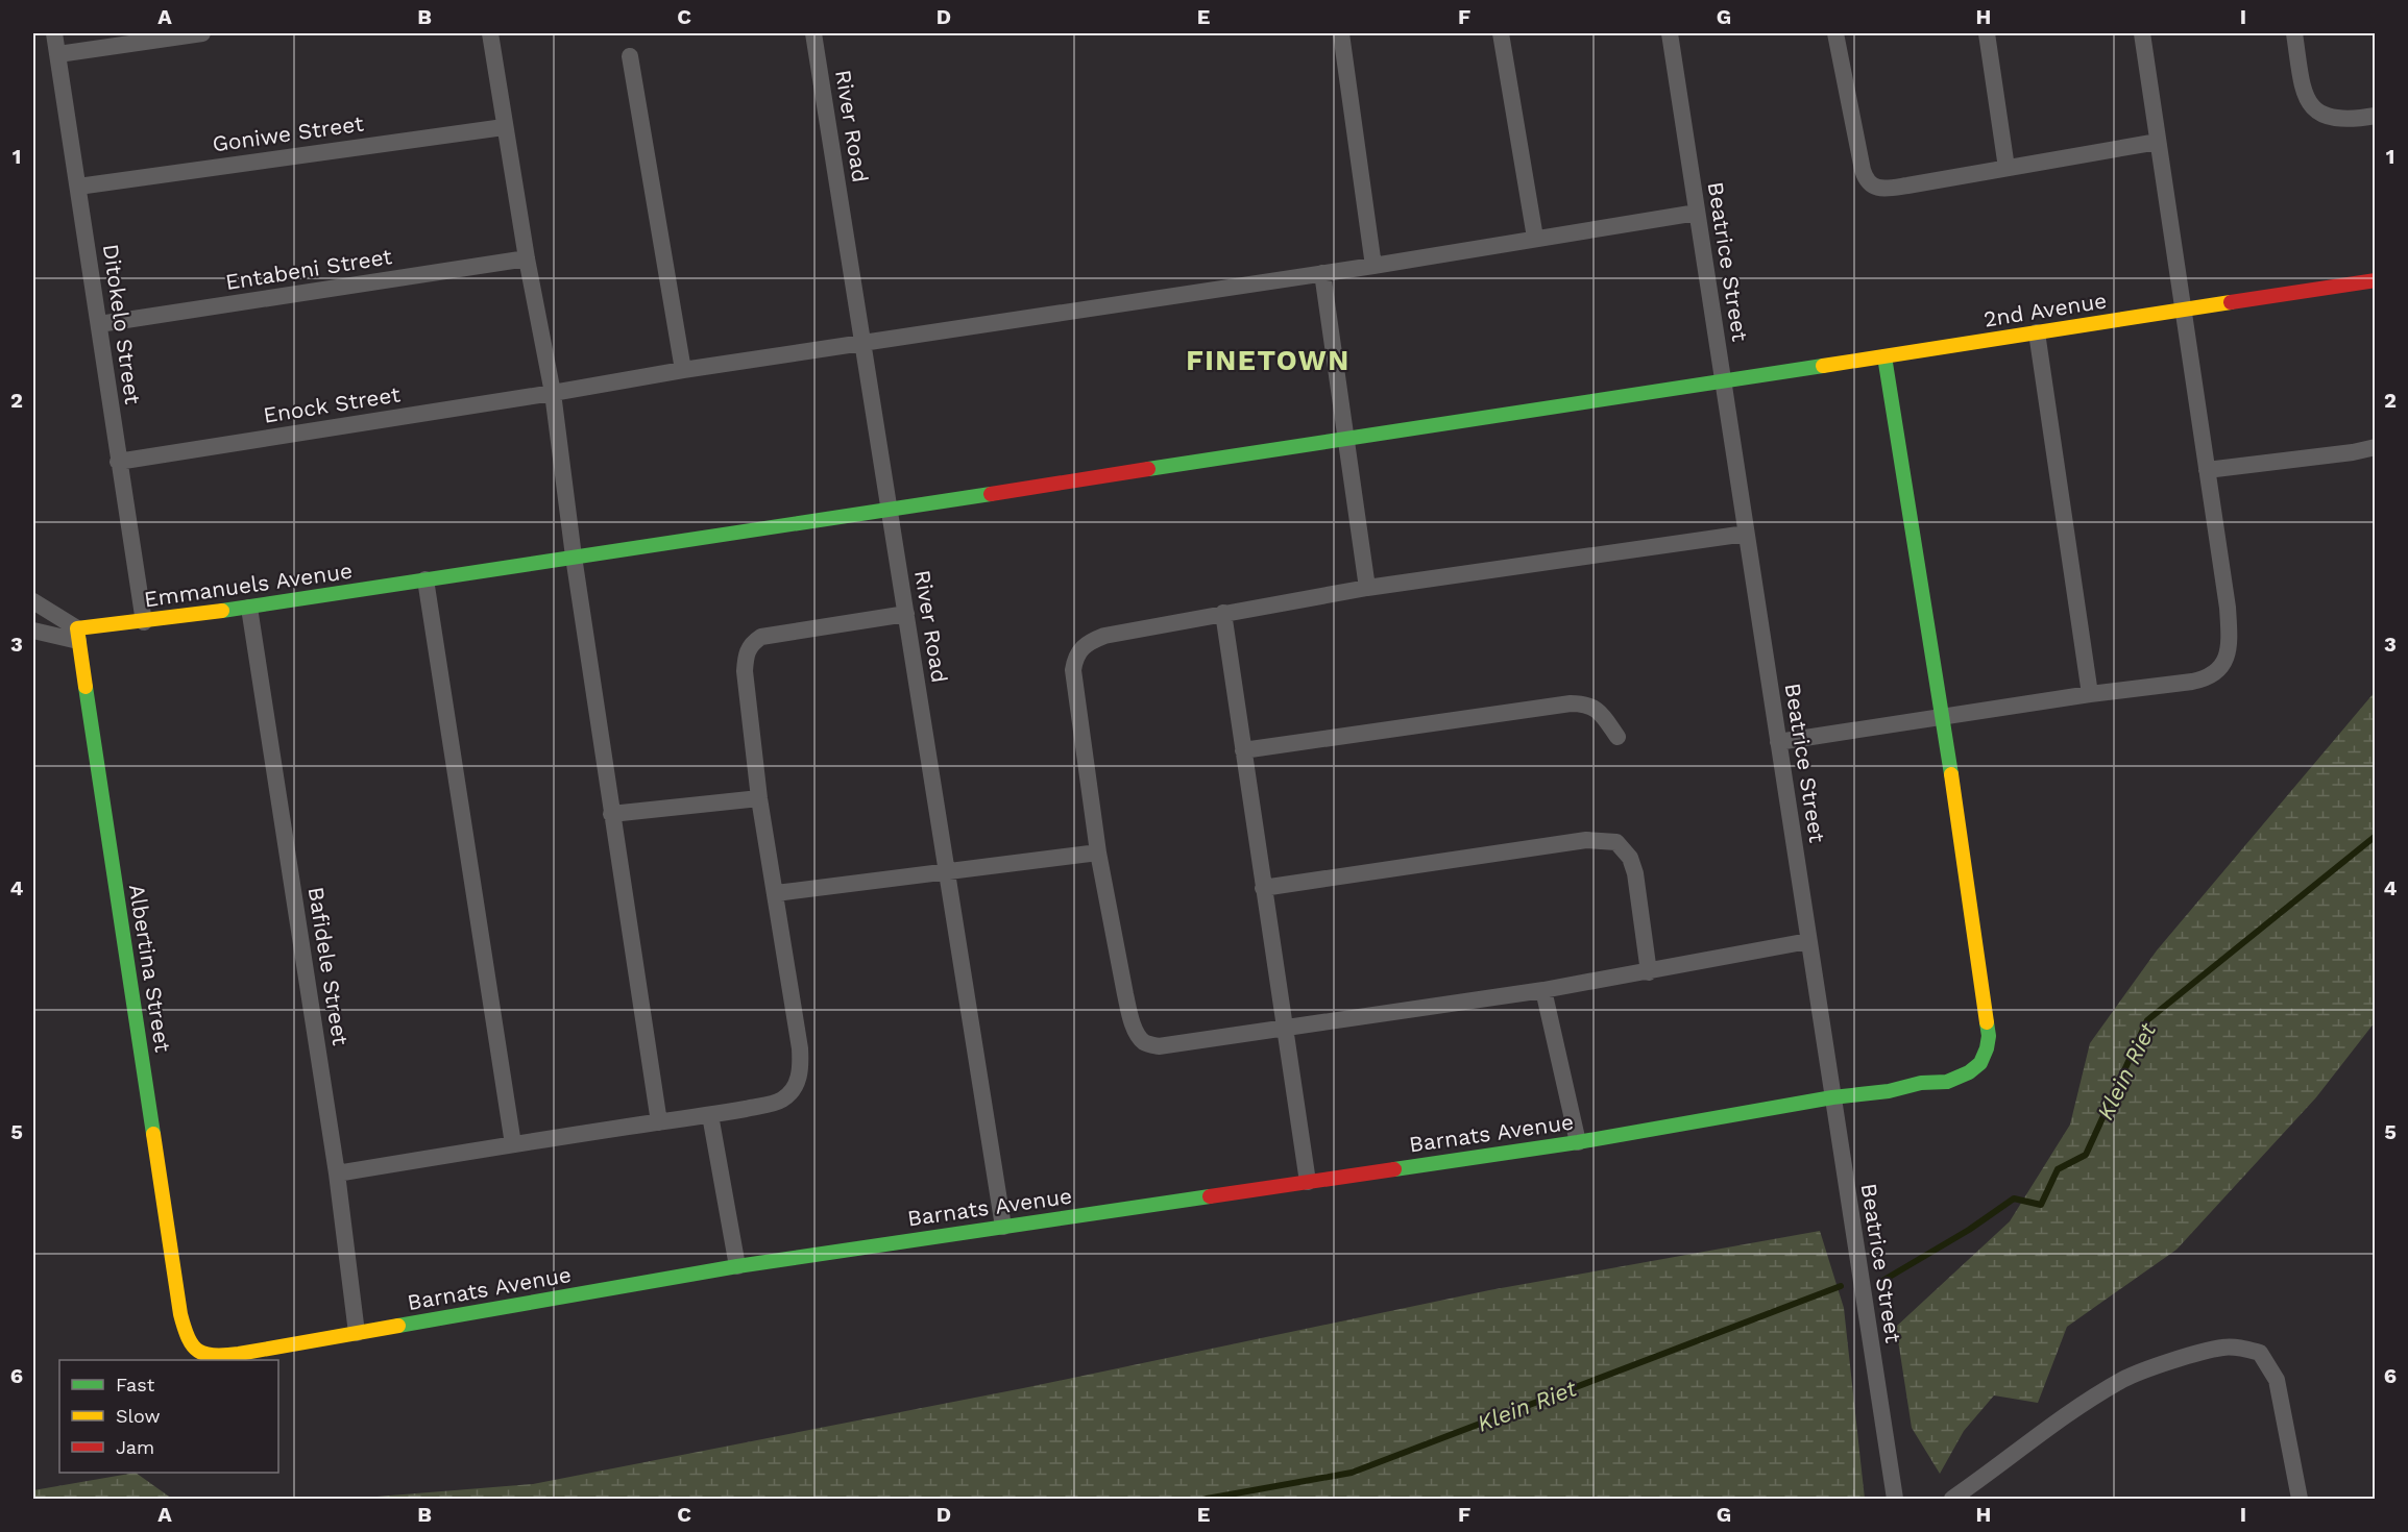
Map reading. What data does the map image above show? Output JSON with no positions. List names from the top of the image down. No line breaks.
{"streets":{"street":["River Road","Goniwe Street","Beatrice Street","Entabeni Street","2nd Avenue","Ditokelo Street","Enock Street","Emmanuels Avenue","Bafidele Street","Albertina Street","Barnats Avenue"]},"crossings":[["River Road","2nd Avenue"],["River Road","Enock Street"],["River Road","Emmanuels Avenue"],["River Road","Barnats Avenue"],["Goniwe Street","Ditokelo Street"],["Beatrice Street","2nd Avenue"],["Beatrice Street","Enock Street"],["Beatrice Street","Barnats Avenue"],["Entabeni Street","Ditokelo Street"],["2nd Avenue","Emmanuels Avenue"],["2nd Avenue","Barnats Avenue"],["Ditokelo Street","Enock Street"],["Ditokelo Street","Emmanuels Avenue"],["Emmanuels Avenue","Bafidele Street"],["Emmanuels Avenue","Albertina Street"],["Bafidele Street","Barnats Avenue"],["Albertina Street","Barnats Avenue"]],"districts":["FINETOWN"],"water":["Klein Riet"],"legend":["Fast","Slow","Jam"],"grid":{"columns":["A","B","C","D","E","F","G","H","I"],"rows":["1","2","3","4","5","6"]}}
